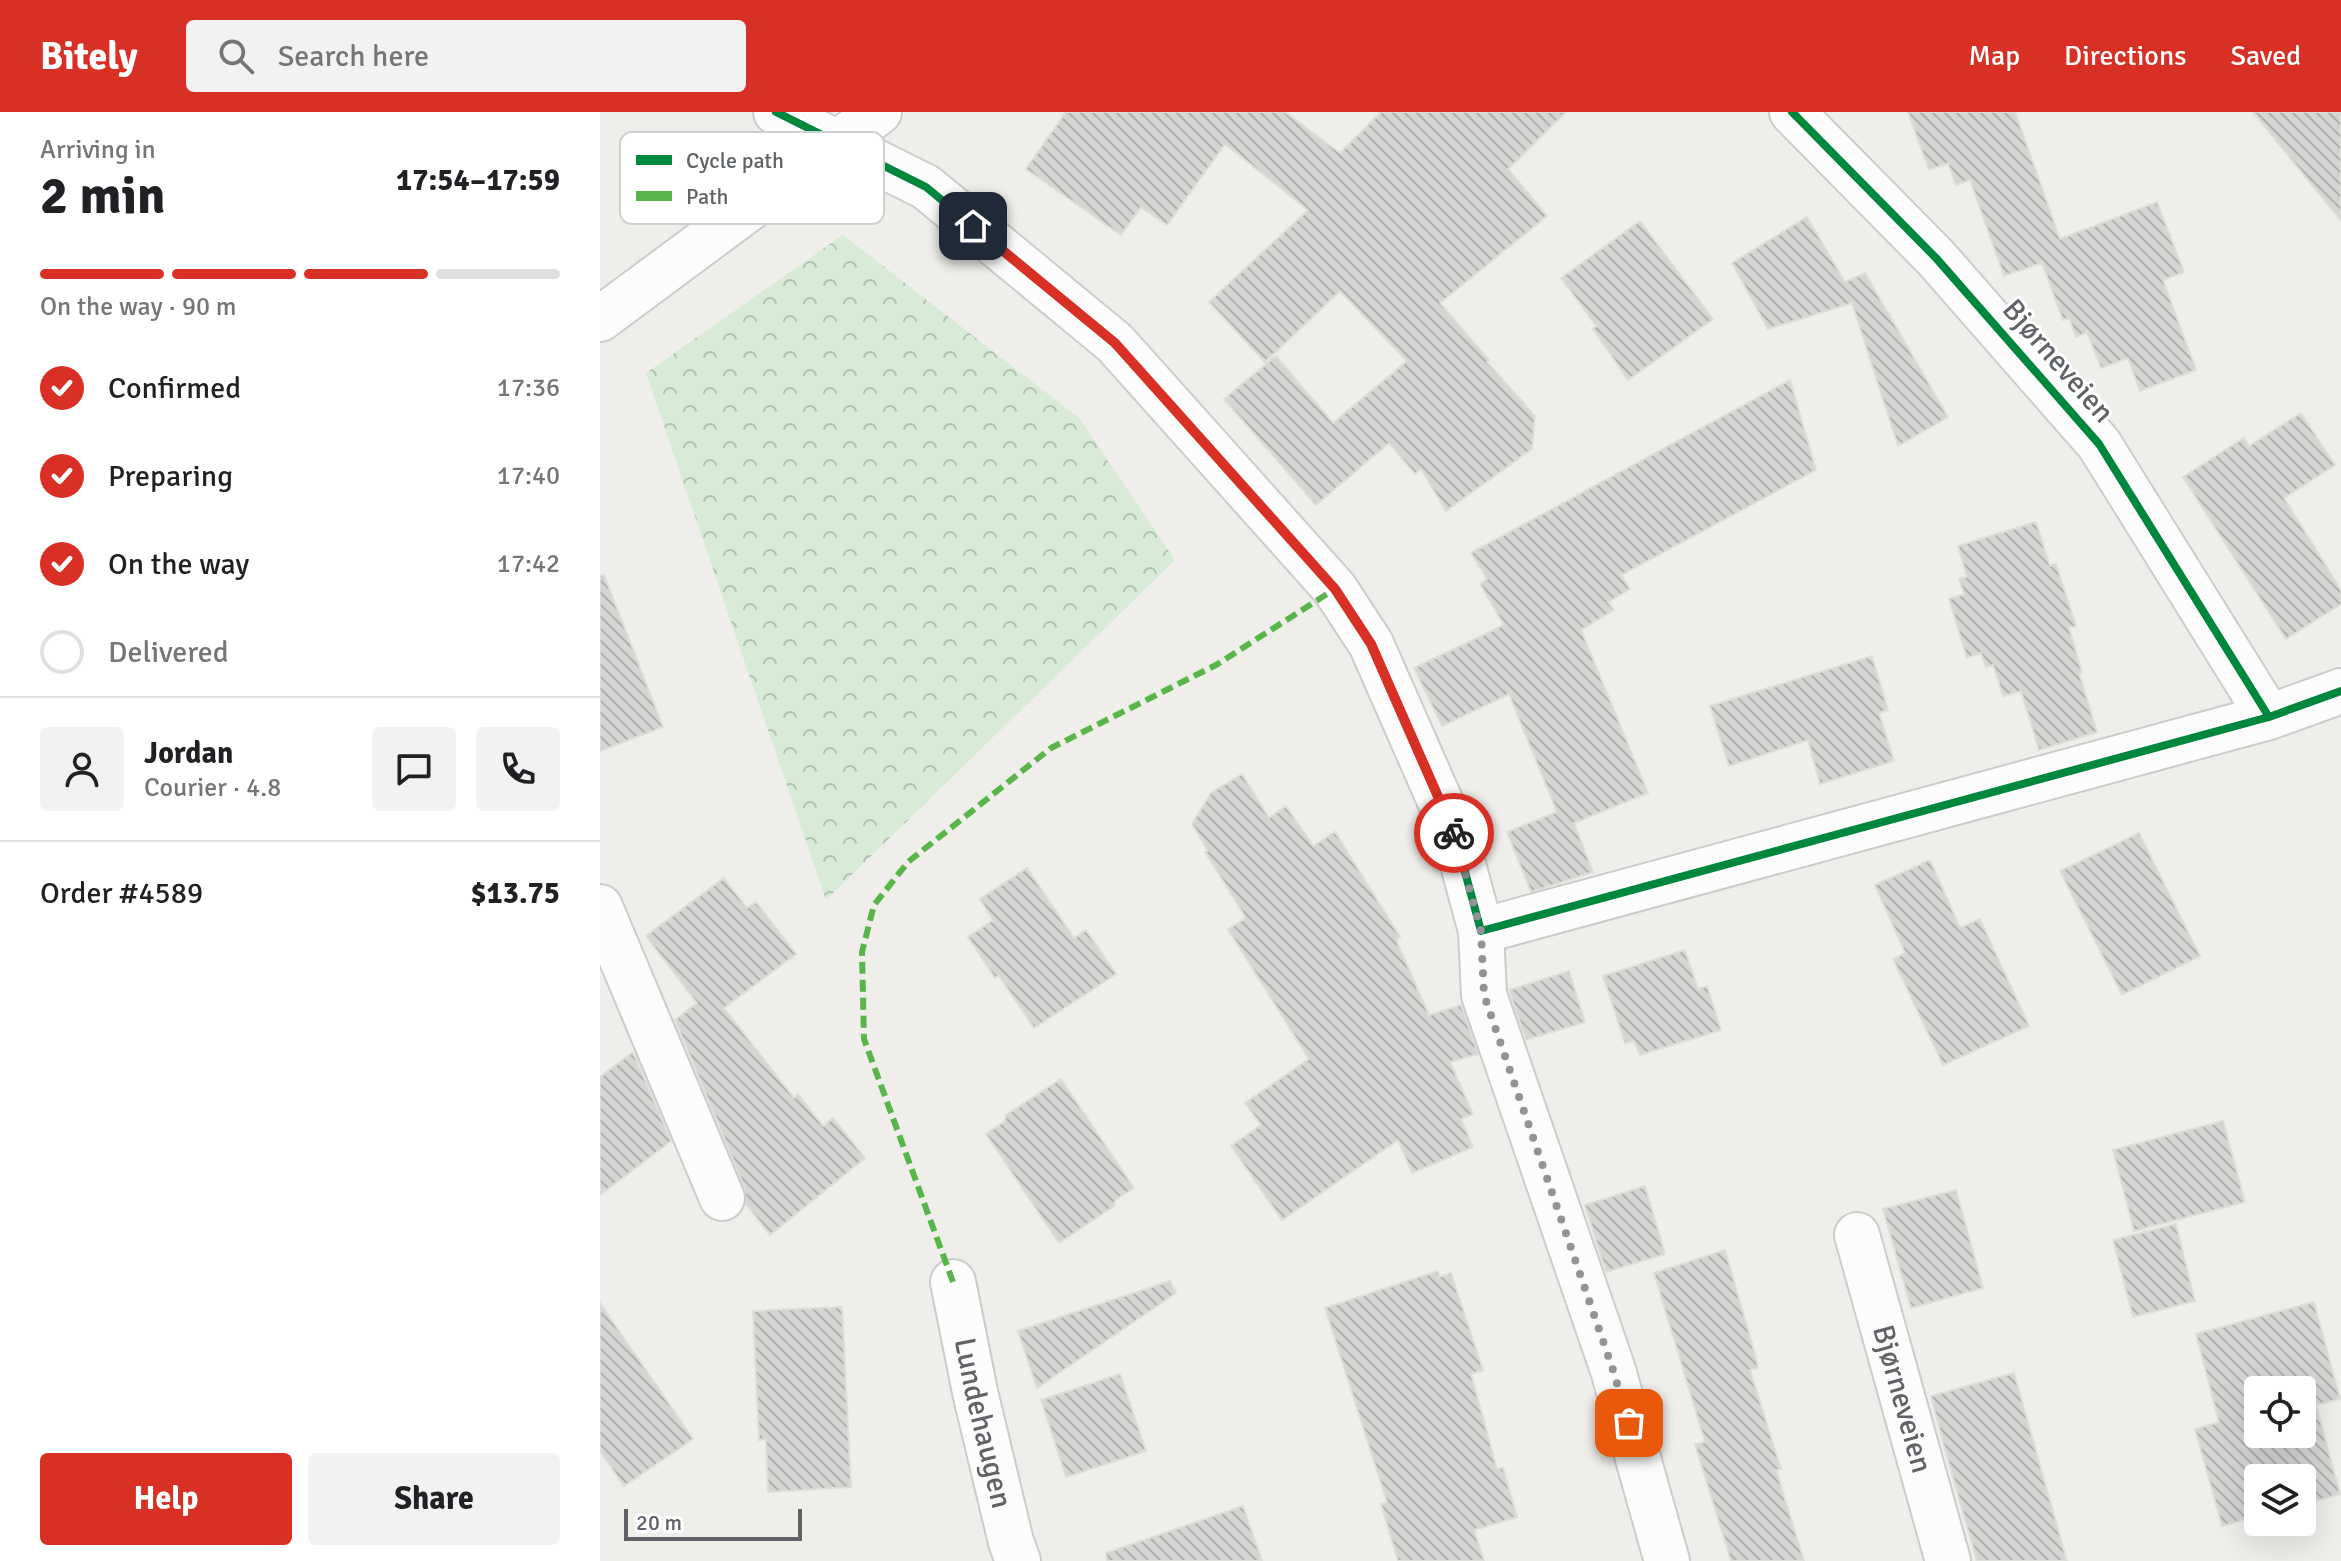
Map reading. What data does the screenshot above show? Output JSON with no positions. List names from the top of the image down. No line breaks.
{"streets":{"street":["Bjørneveien","Lundehaugen"]},"legend":["Cycle path","Path"],"scale_bar":"20 m","page":{"header":"Bitely","search":"Search here","nav":["Map","Directions","Saved"],"heading":["2 min","Arriving in","17:54–17:59"],"panel":["Jordan","Courier · 4.8","Order #4589","$13.75"],"bar":"On the way · 90 m","list":[["Confirmed","17:36"],["Preparing","17:40"],["On the way","17:42"],"Delivered"],"buttons":["Help","Share"],"scale":"20 m"}}
